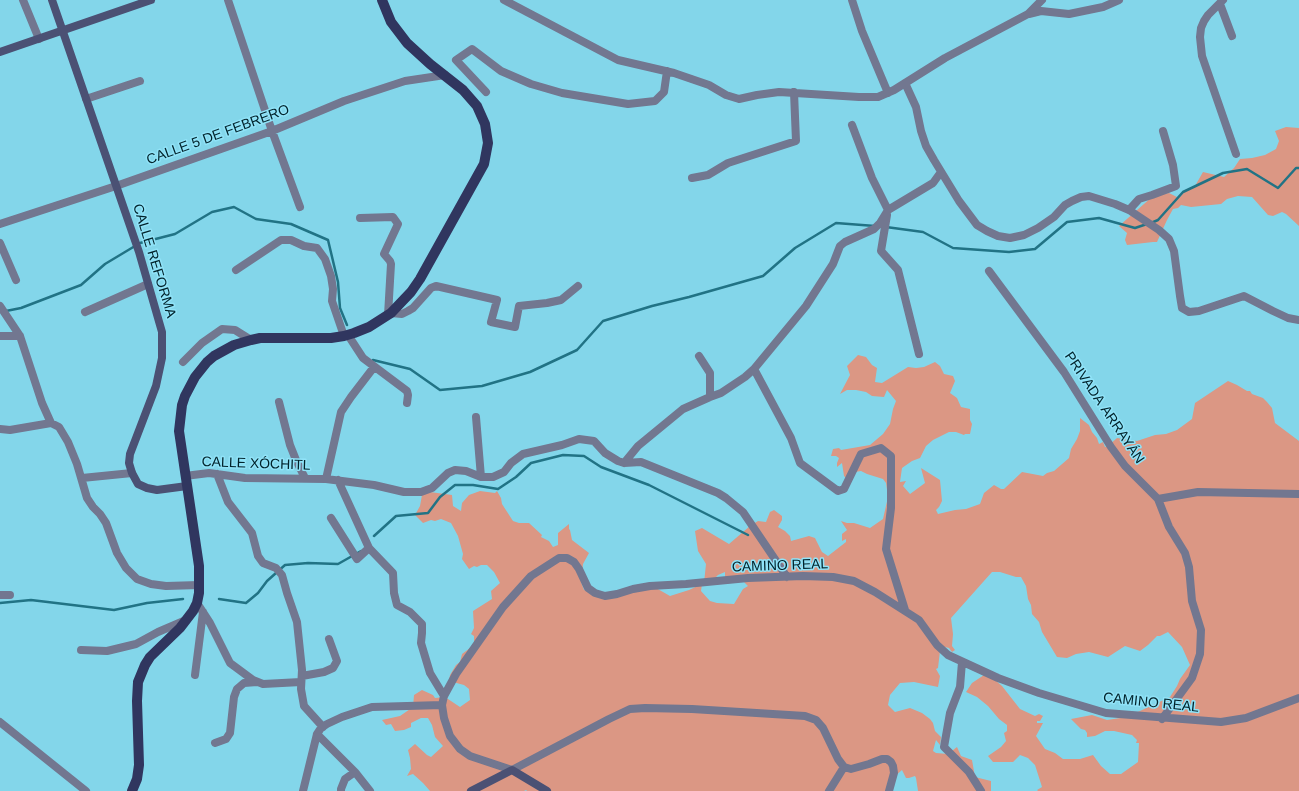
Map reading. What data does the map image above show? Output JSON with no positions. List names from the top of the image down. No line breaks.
{"streets":{"street":["CALLE 5 DE FEBRERO","CALLE REFORMA","PRIVADA ARRAYÁN","CALLE XÓCHITL","CAMINO REAL"]},"crossings":[["CALLE 5 DE FEBRERO","CALLE REFORMA"],["PRIVADA ARRAYÁN","CAMINO REAL"]]}
